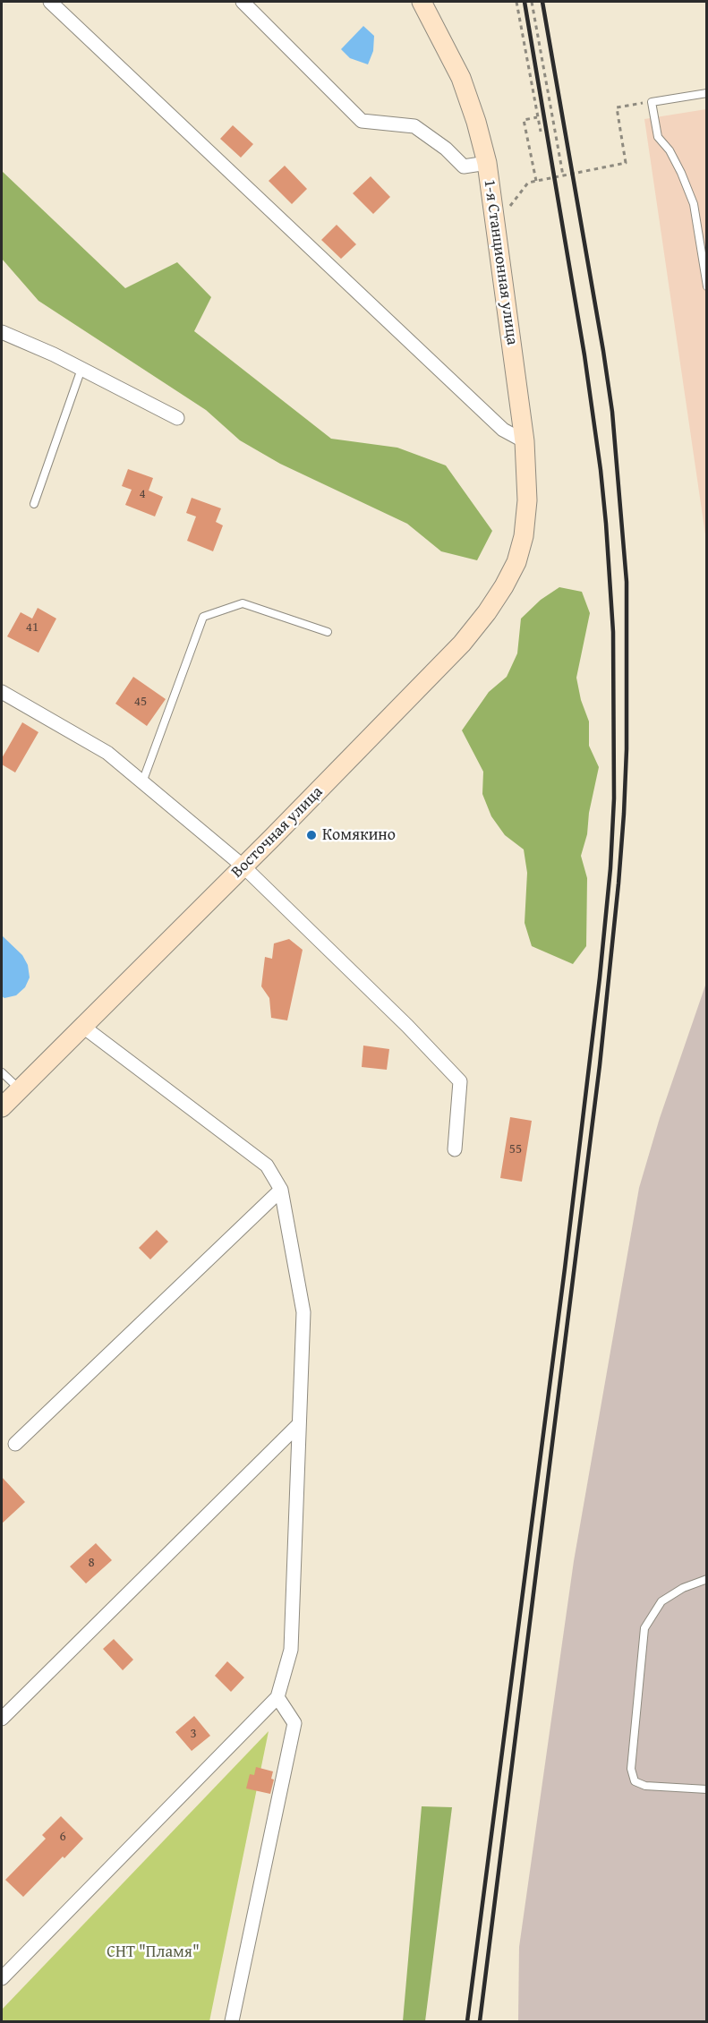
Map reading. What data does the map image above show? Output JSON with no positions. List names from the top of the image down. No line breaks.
{"streets":{"main road":["1-я Станционная улица","Восточная улица"]},"crossings":[["1-я Станционная улица","Восточная улица"]],"parks":["СНТ \"Пламя\""],"places":["Комякино"],"house_numbers":["4","41","45","55","8","3","6"]}
